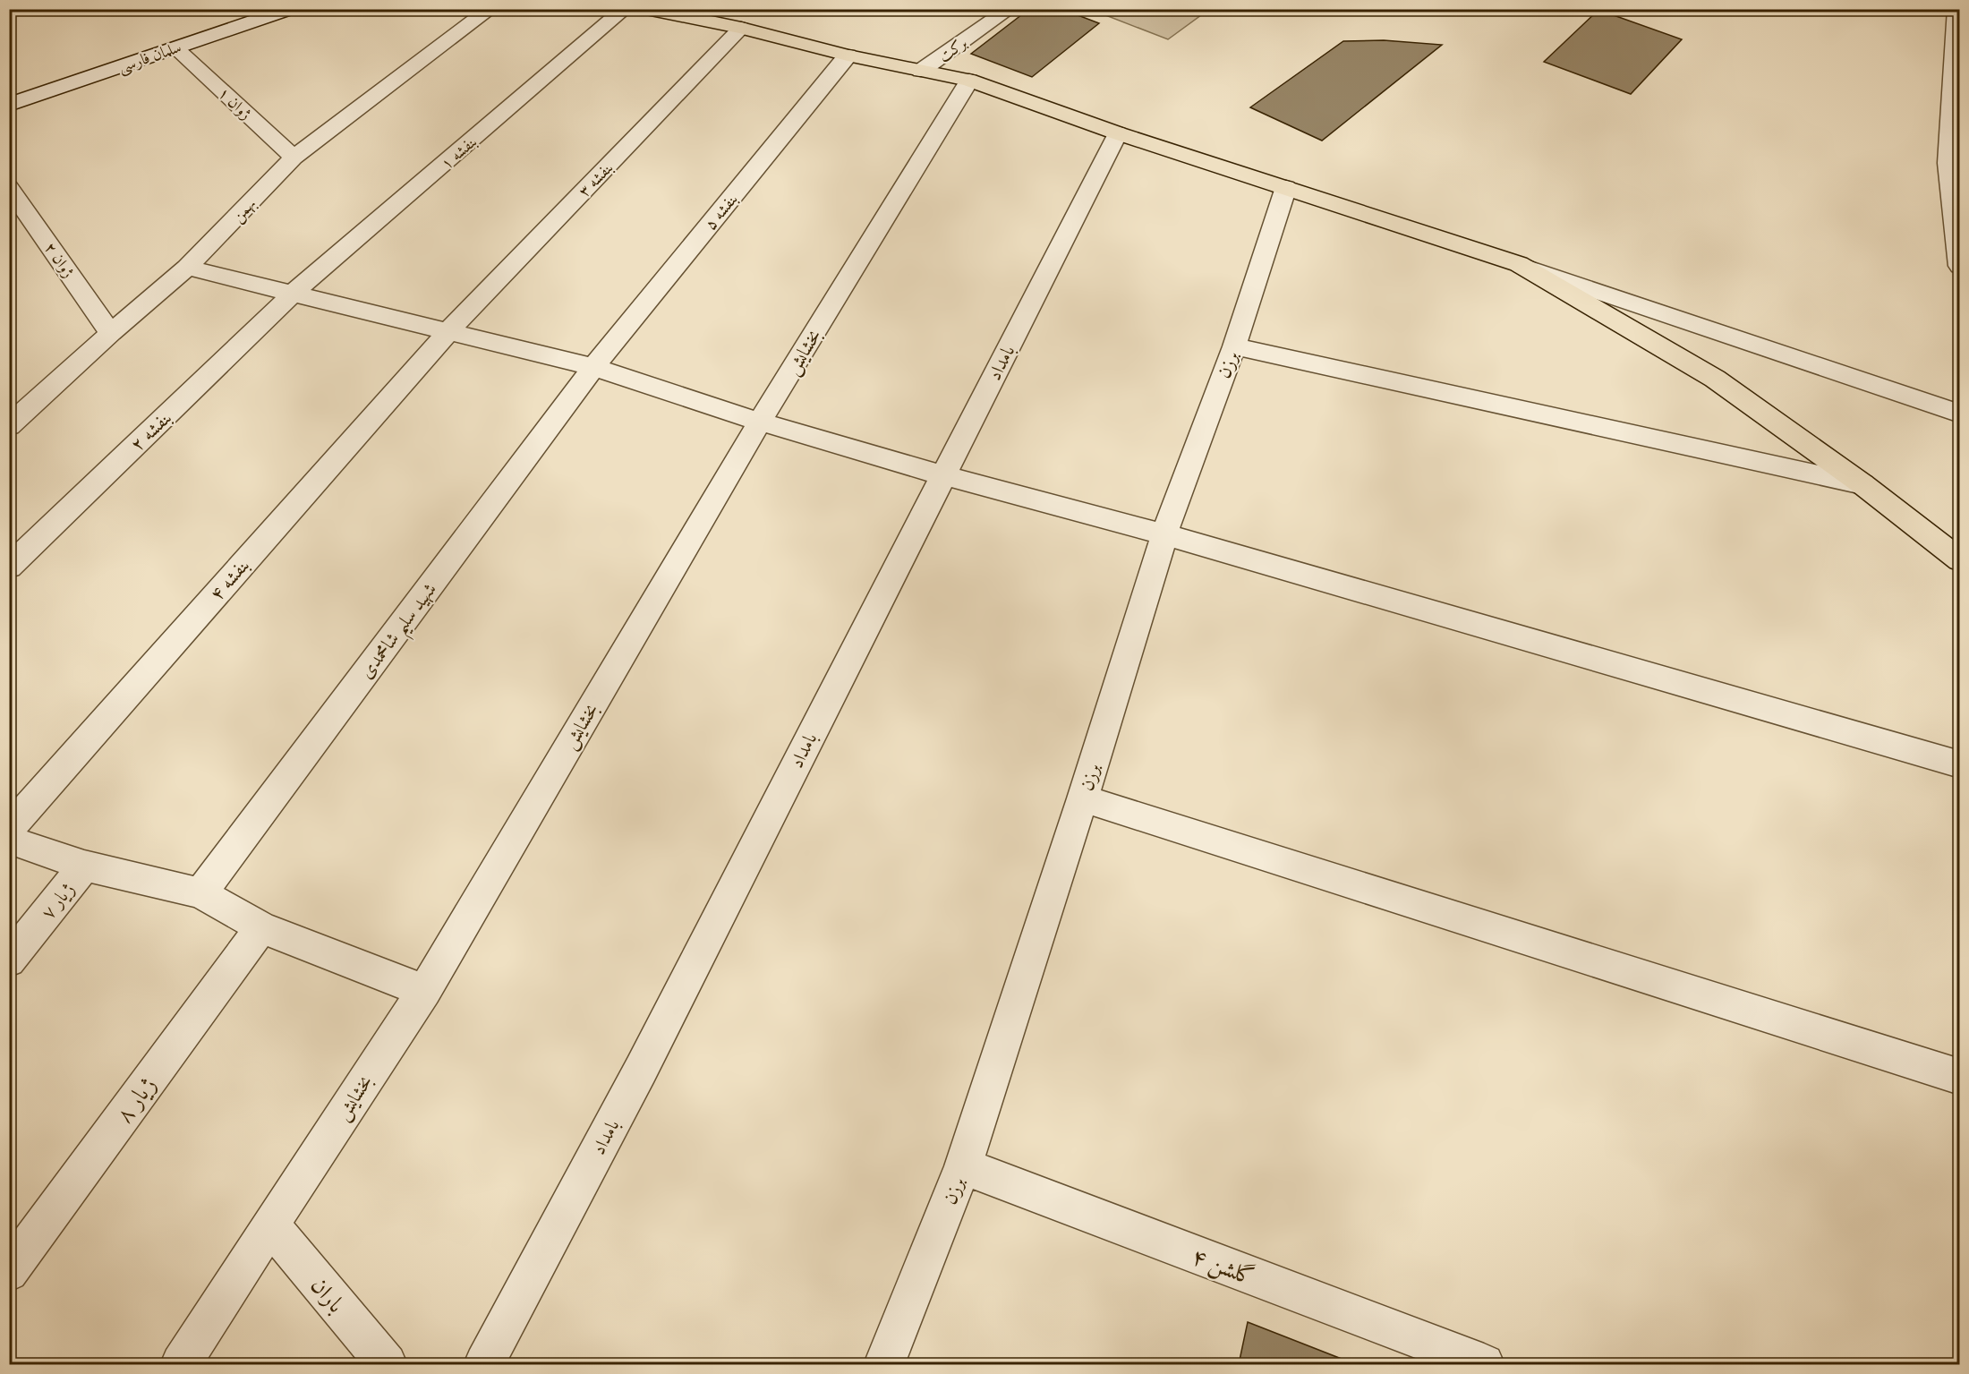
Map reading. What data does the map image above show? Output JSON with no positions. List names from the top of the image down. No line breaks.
{"streets":{"street":["برکت","سلمان فارسی","ژوان ۱","بنفشه ۱","بنفشه ۳","بهمن","بنفشه ۵","ژوان ۲","بخشایش","بامداد","برزن","بنفشه ۲","بنفشه ۴","شهید سلیم شامحمدی","ژیار ۷","ژیار ۸","گلشن ۴","باران"]},"crossings":[["سلمان فارسی","ژوان ۱"],["ژوان ۱","بهمن"],["بنفشه ۱","بنفشه ۲"],["بنفشه ۳","بنفشه ۴"],["بهمن","ژوان ۲"],["بنفشه ۵","شهید سلیم شامحمدی"],["بخشایش","باران"],["برزن","گلشن ۴"]]}
